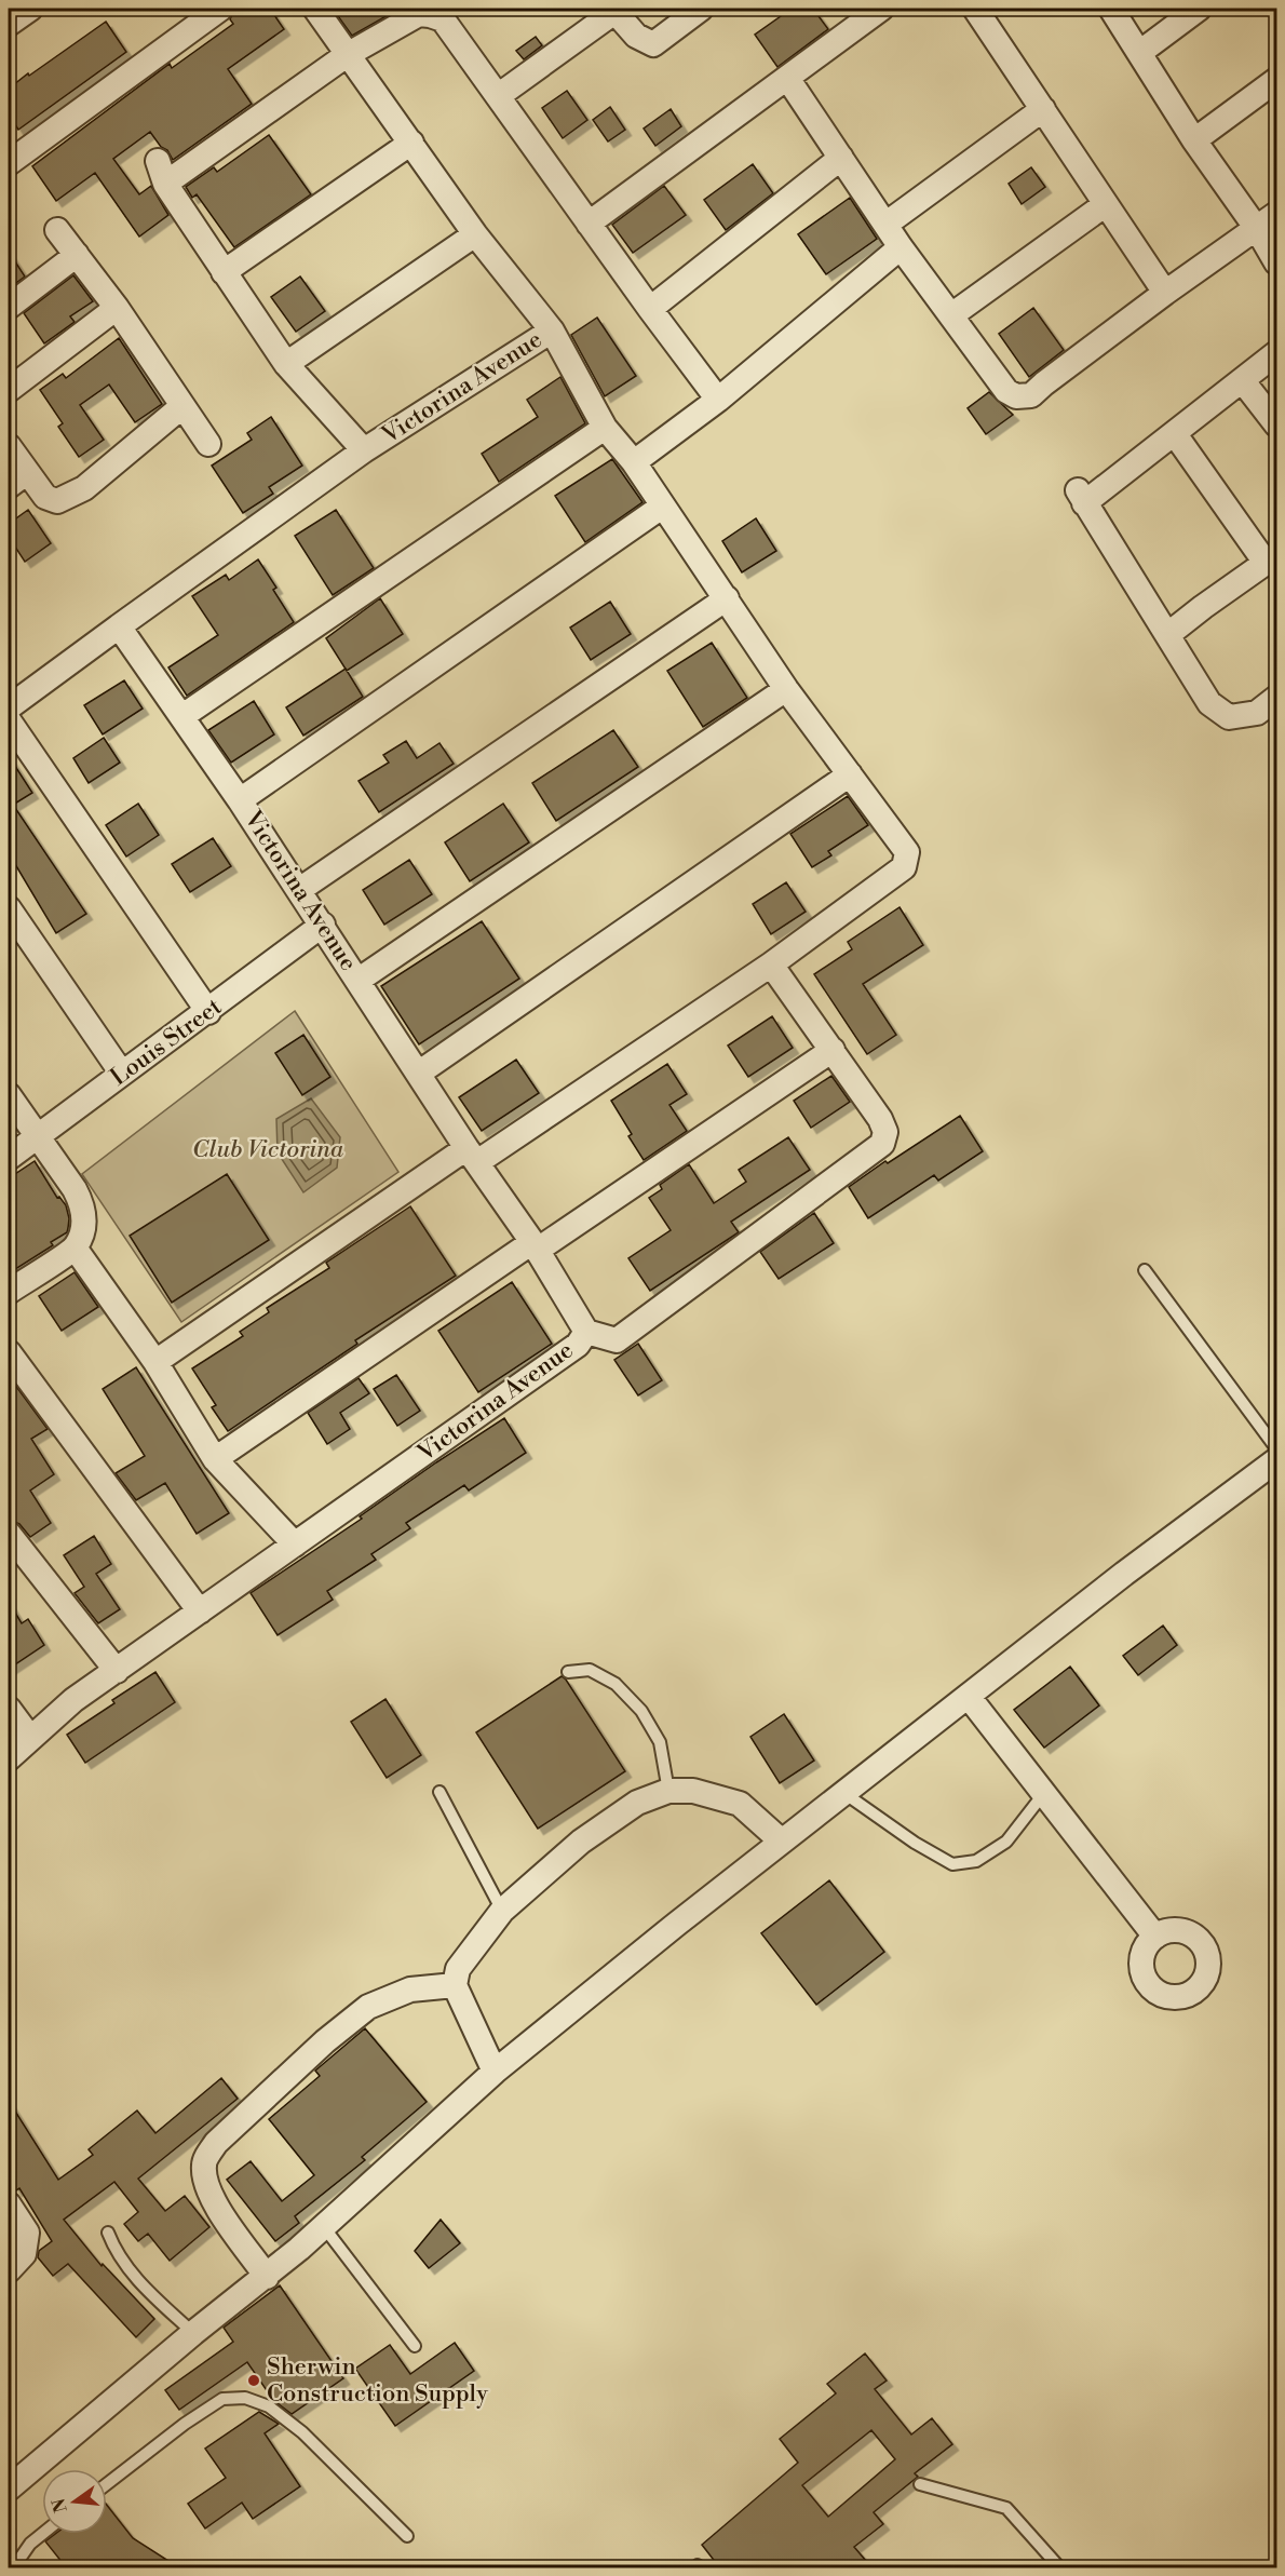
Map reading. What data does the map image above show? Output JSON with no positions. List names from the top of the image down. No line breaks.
{"streets":{"street":["Victorina Avenue","Louis Street"]},"crossings":[["Victorina Avenue","Louis Street"]],"parks":["Club Victorina"],"places":["Sherwin Construction Supply"],"north":"left"}
